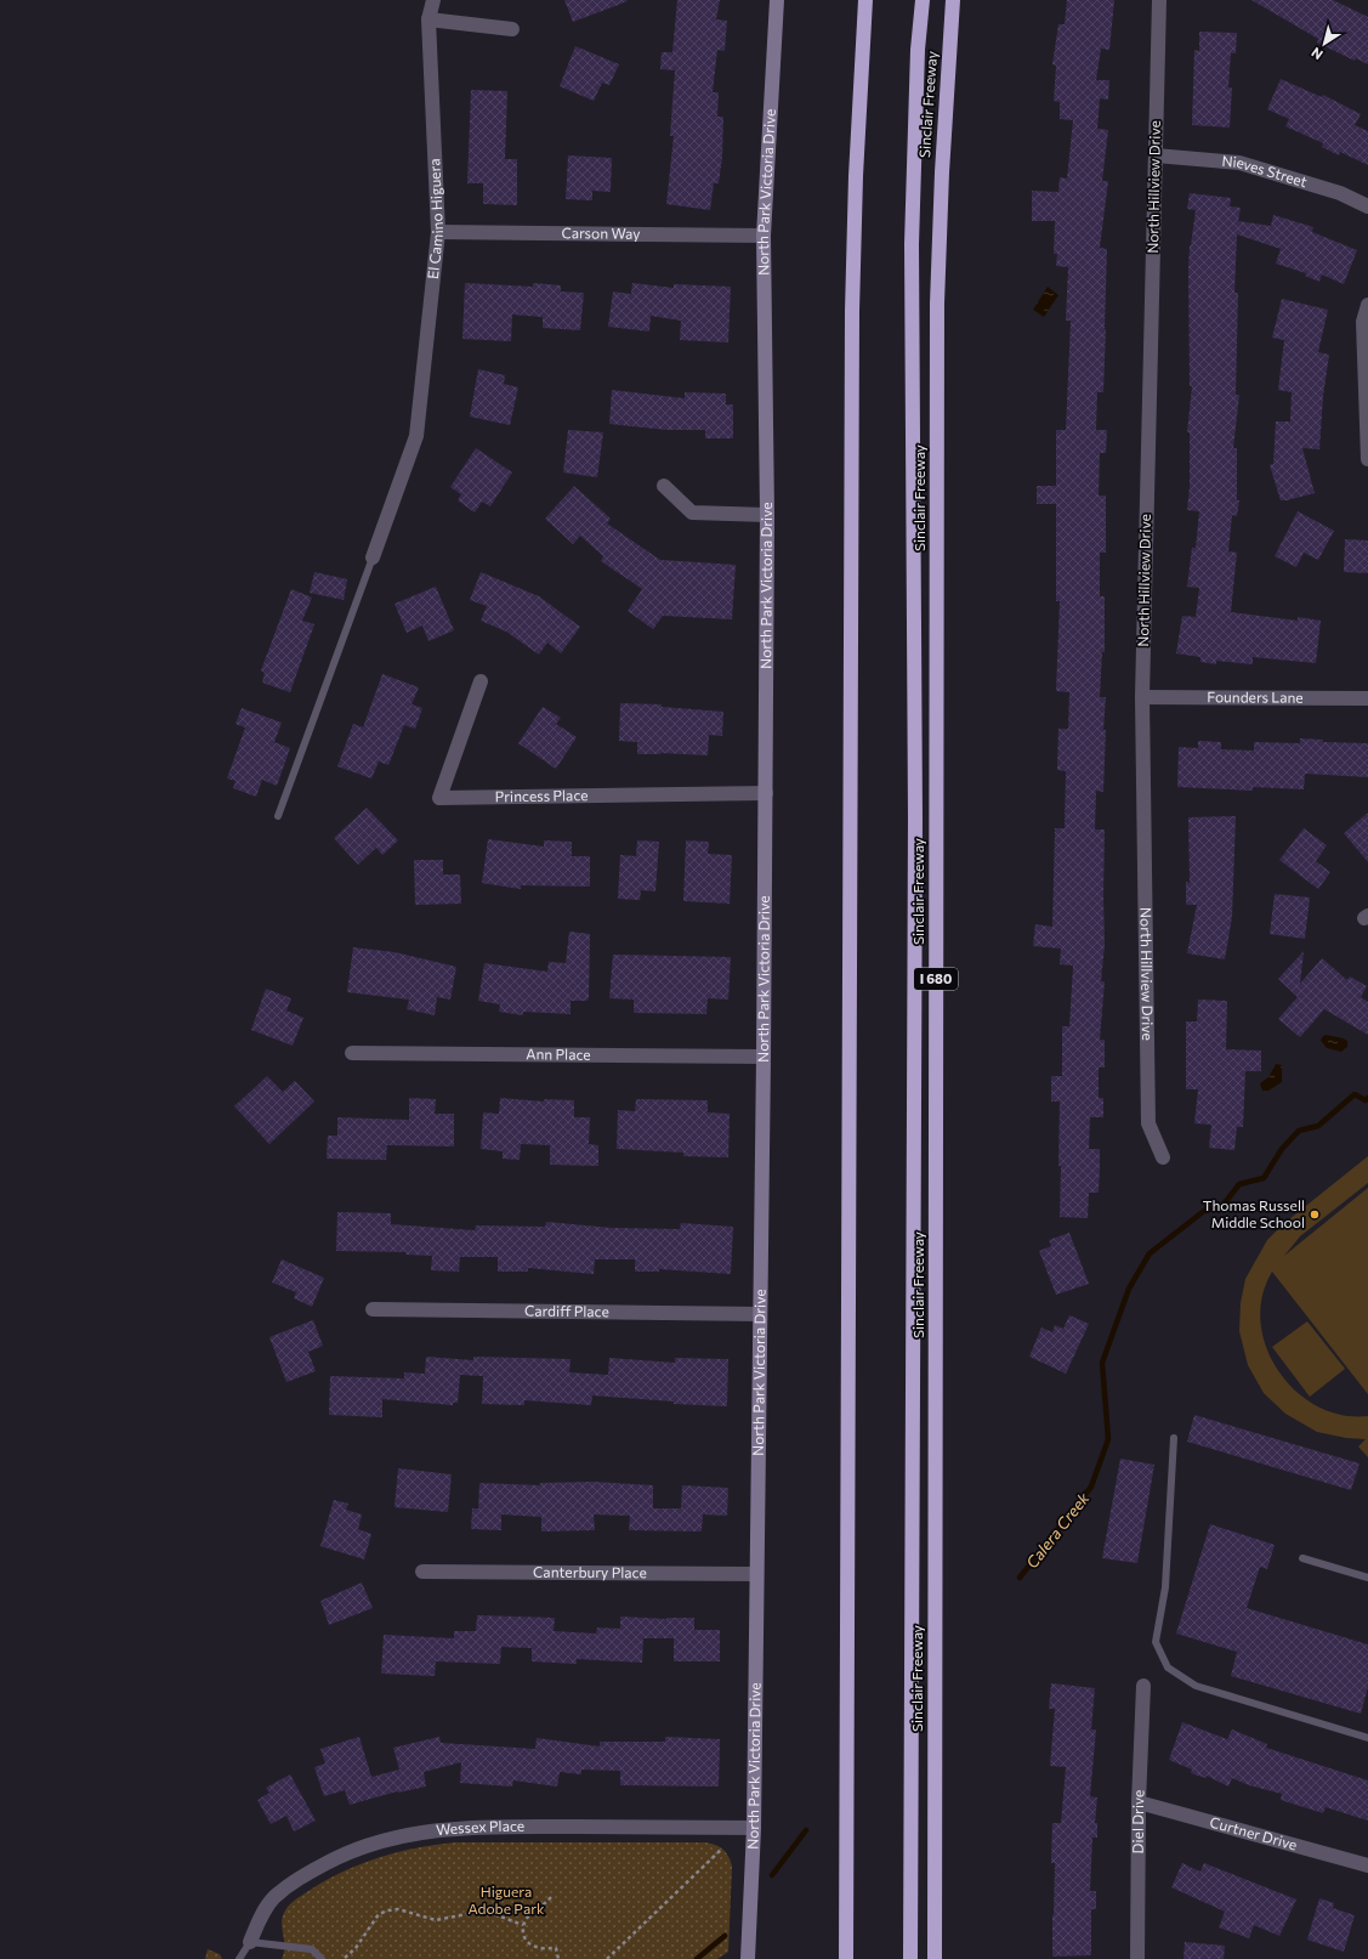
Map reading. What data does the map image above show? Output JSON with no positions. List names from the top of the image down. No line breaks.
{"streets":{"highway":["Sinclair Freeway","I 680"],"street":["Nieves Street","North Hillview Drive","North Park Victoria Drive","El Camino Higuera","Carson Way","Founders Lane","Princess Place","Ann Place","Cardiff Place","Canterbury Place","Diel Drive","Wessex Place","Curtner Drive"]},"crossings":[["Nieves Street","North Hillview Drive"],["North Hillview Drive","Founders Lane"],["North Park Victoria Drive","Carson Way"],["North Park Victoria Drive","Princess Place"],["North Park Victoria Drive","Ann Place"],["North Park Victoria Drive","Cardiff Place"],["North Park Victoria Drive","Canterbury Place"],["North Park Victoria Drive","Wessex Place"],["El Camino Higuera","Carson Way"],["Diel Drive","Curtner Drive"]],"water":["Calera Creek"],"parks":["Higuera Adobe Park"],"places":["Thomas Russell Middle School"],"north":"bottom left"}
